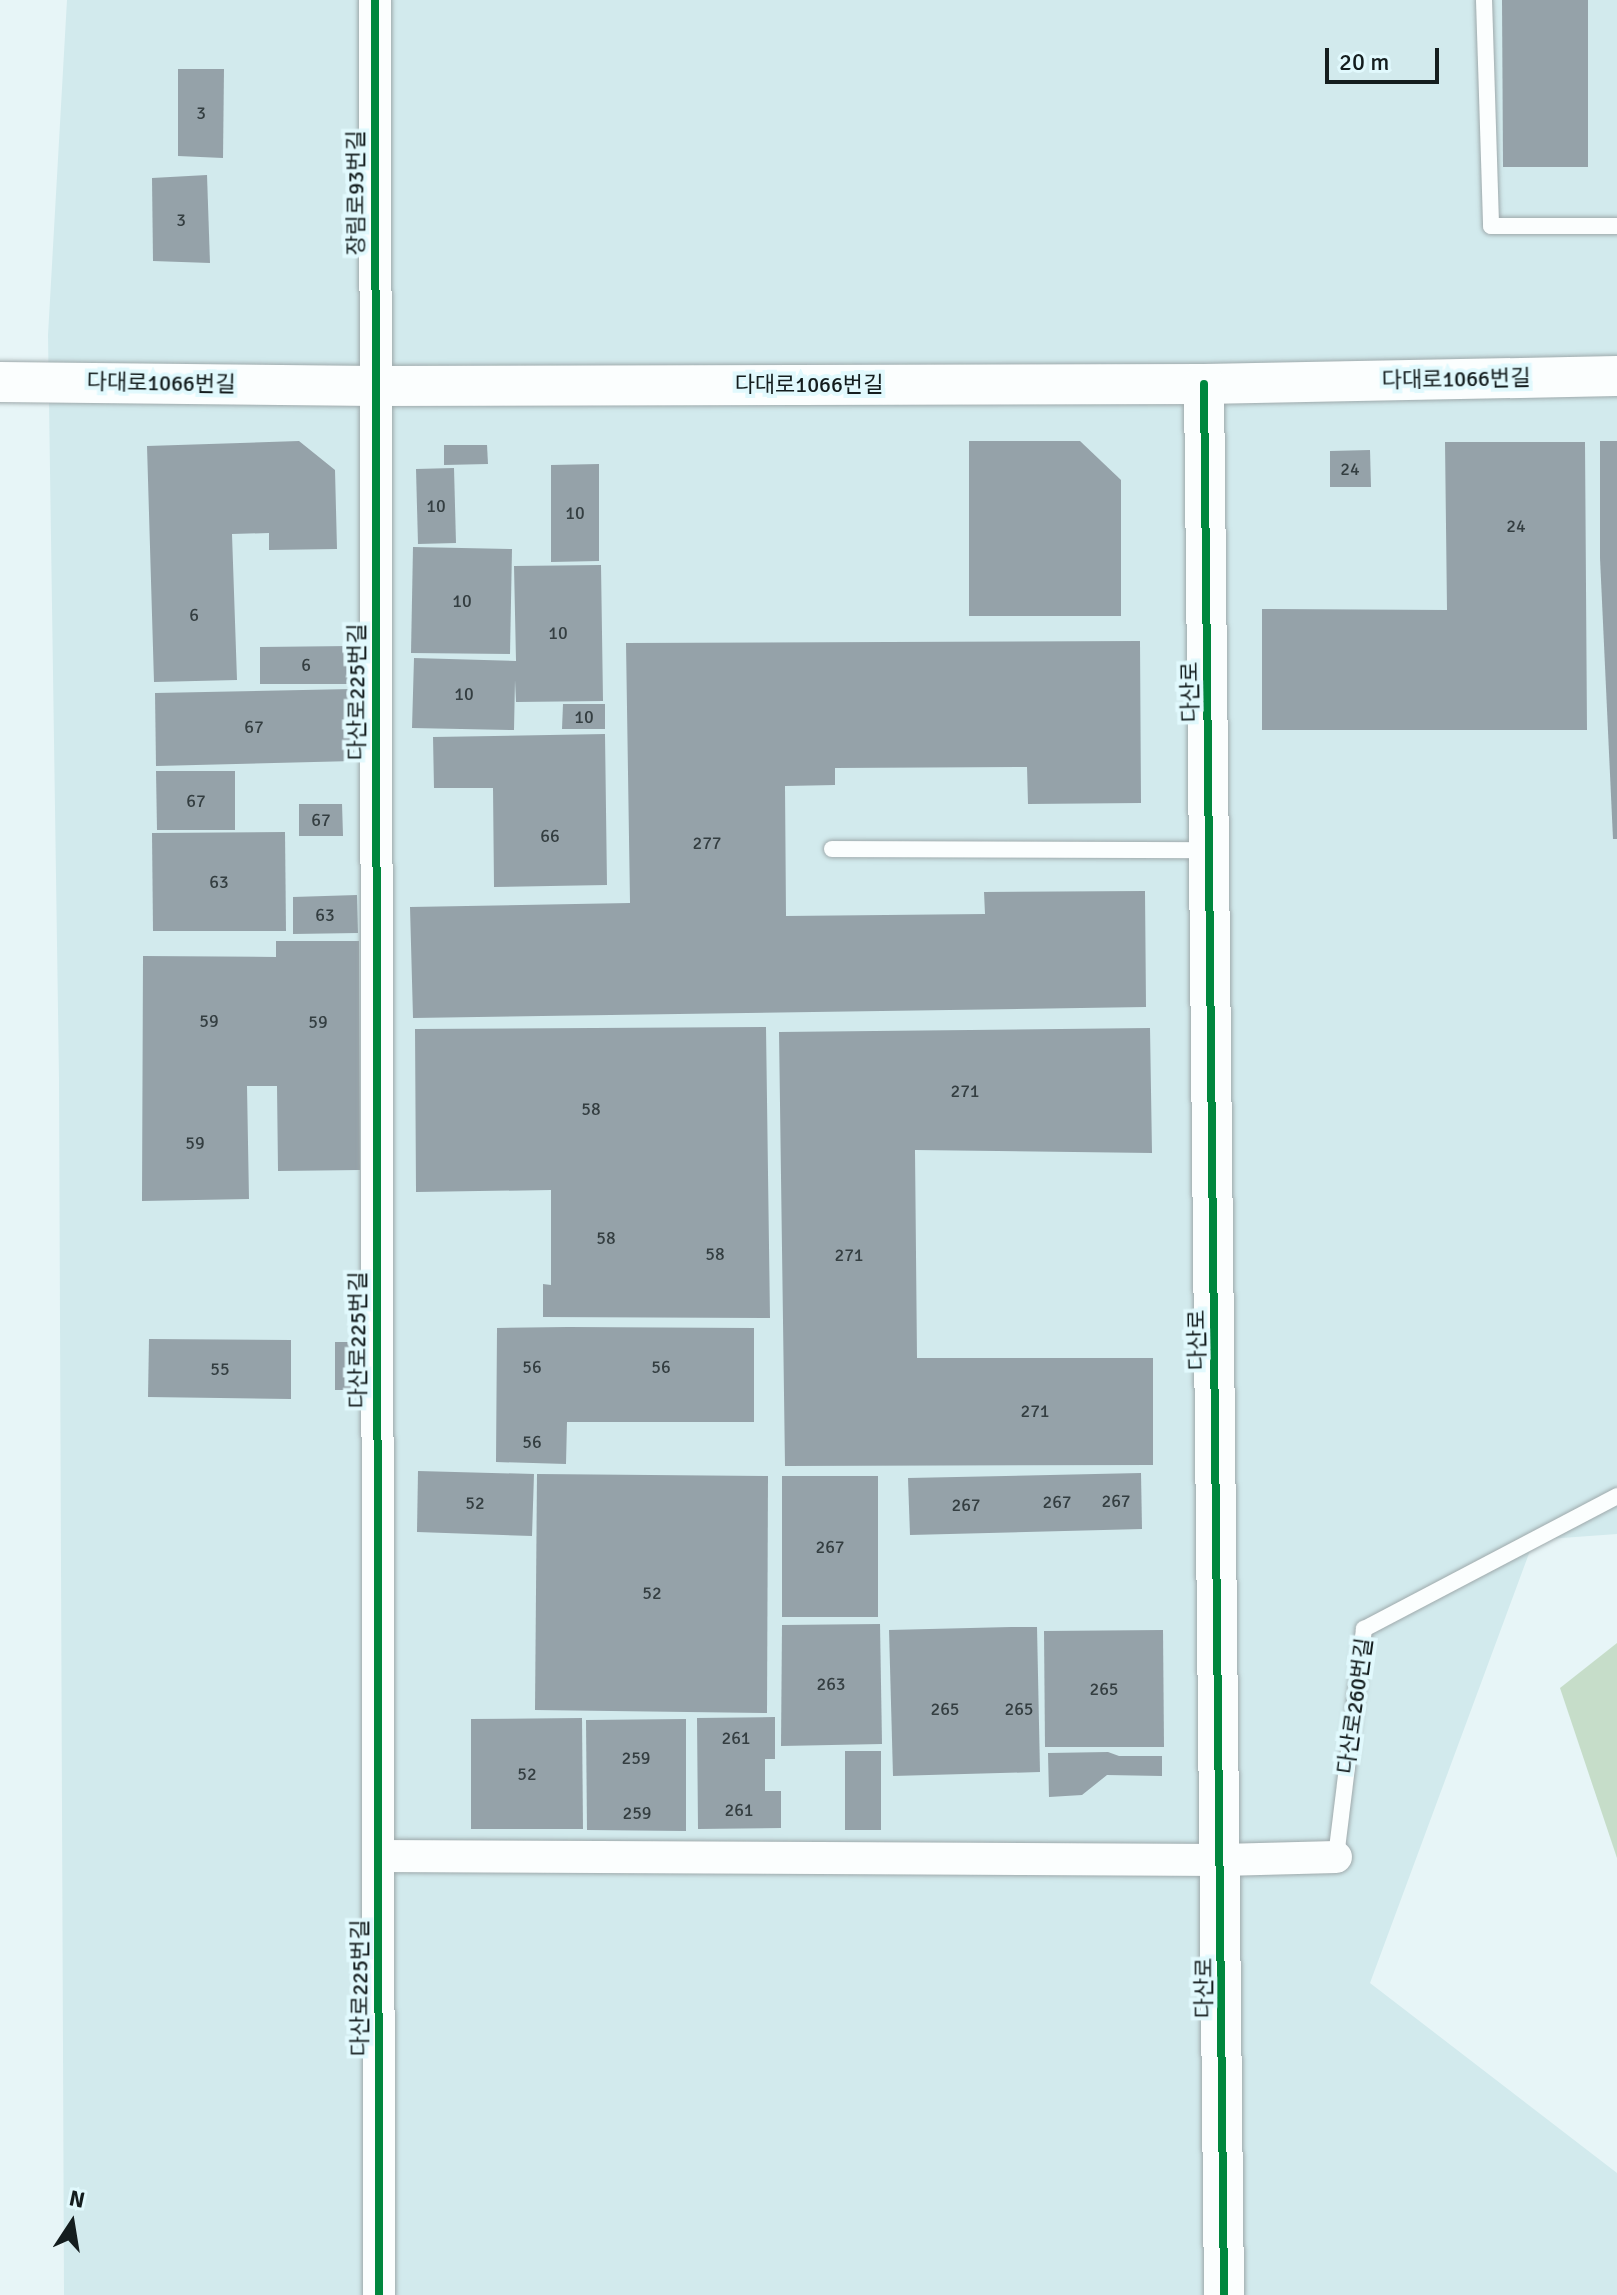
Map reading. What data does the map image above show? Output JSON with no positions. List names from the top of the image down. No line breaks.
{"streets":{"street":["장림로93번길","다대로1066번길","다산로225번길","다산로","다산로260번길"]},"crossings":[["장림로93번길","다대로1066번길"],["장림로93번길","다산로225번길"],["다대로1066번길","다산로225번길"],["다대로1066번길","다산로"],["다산로225번길","다산로260번길"],["다산로","다산로260번길"]],"house_numbers":["3","3","24","10","10","24","10","6","10","6","10","10","67","67","67","66","277","63","63","59","59","271","58","59","58","58","271","56","56","55","271","56","267","267","52","267","267","52","263","265","265","265","261","259","52","261","259"],"scale_bar":"20 m","north":"top"}
